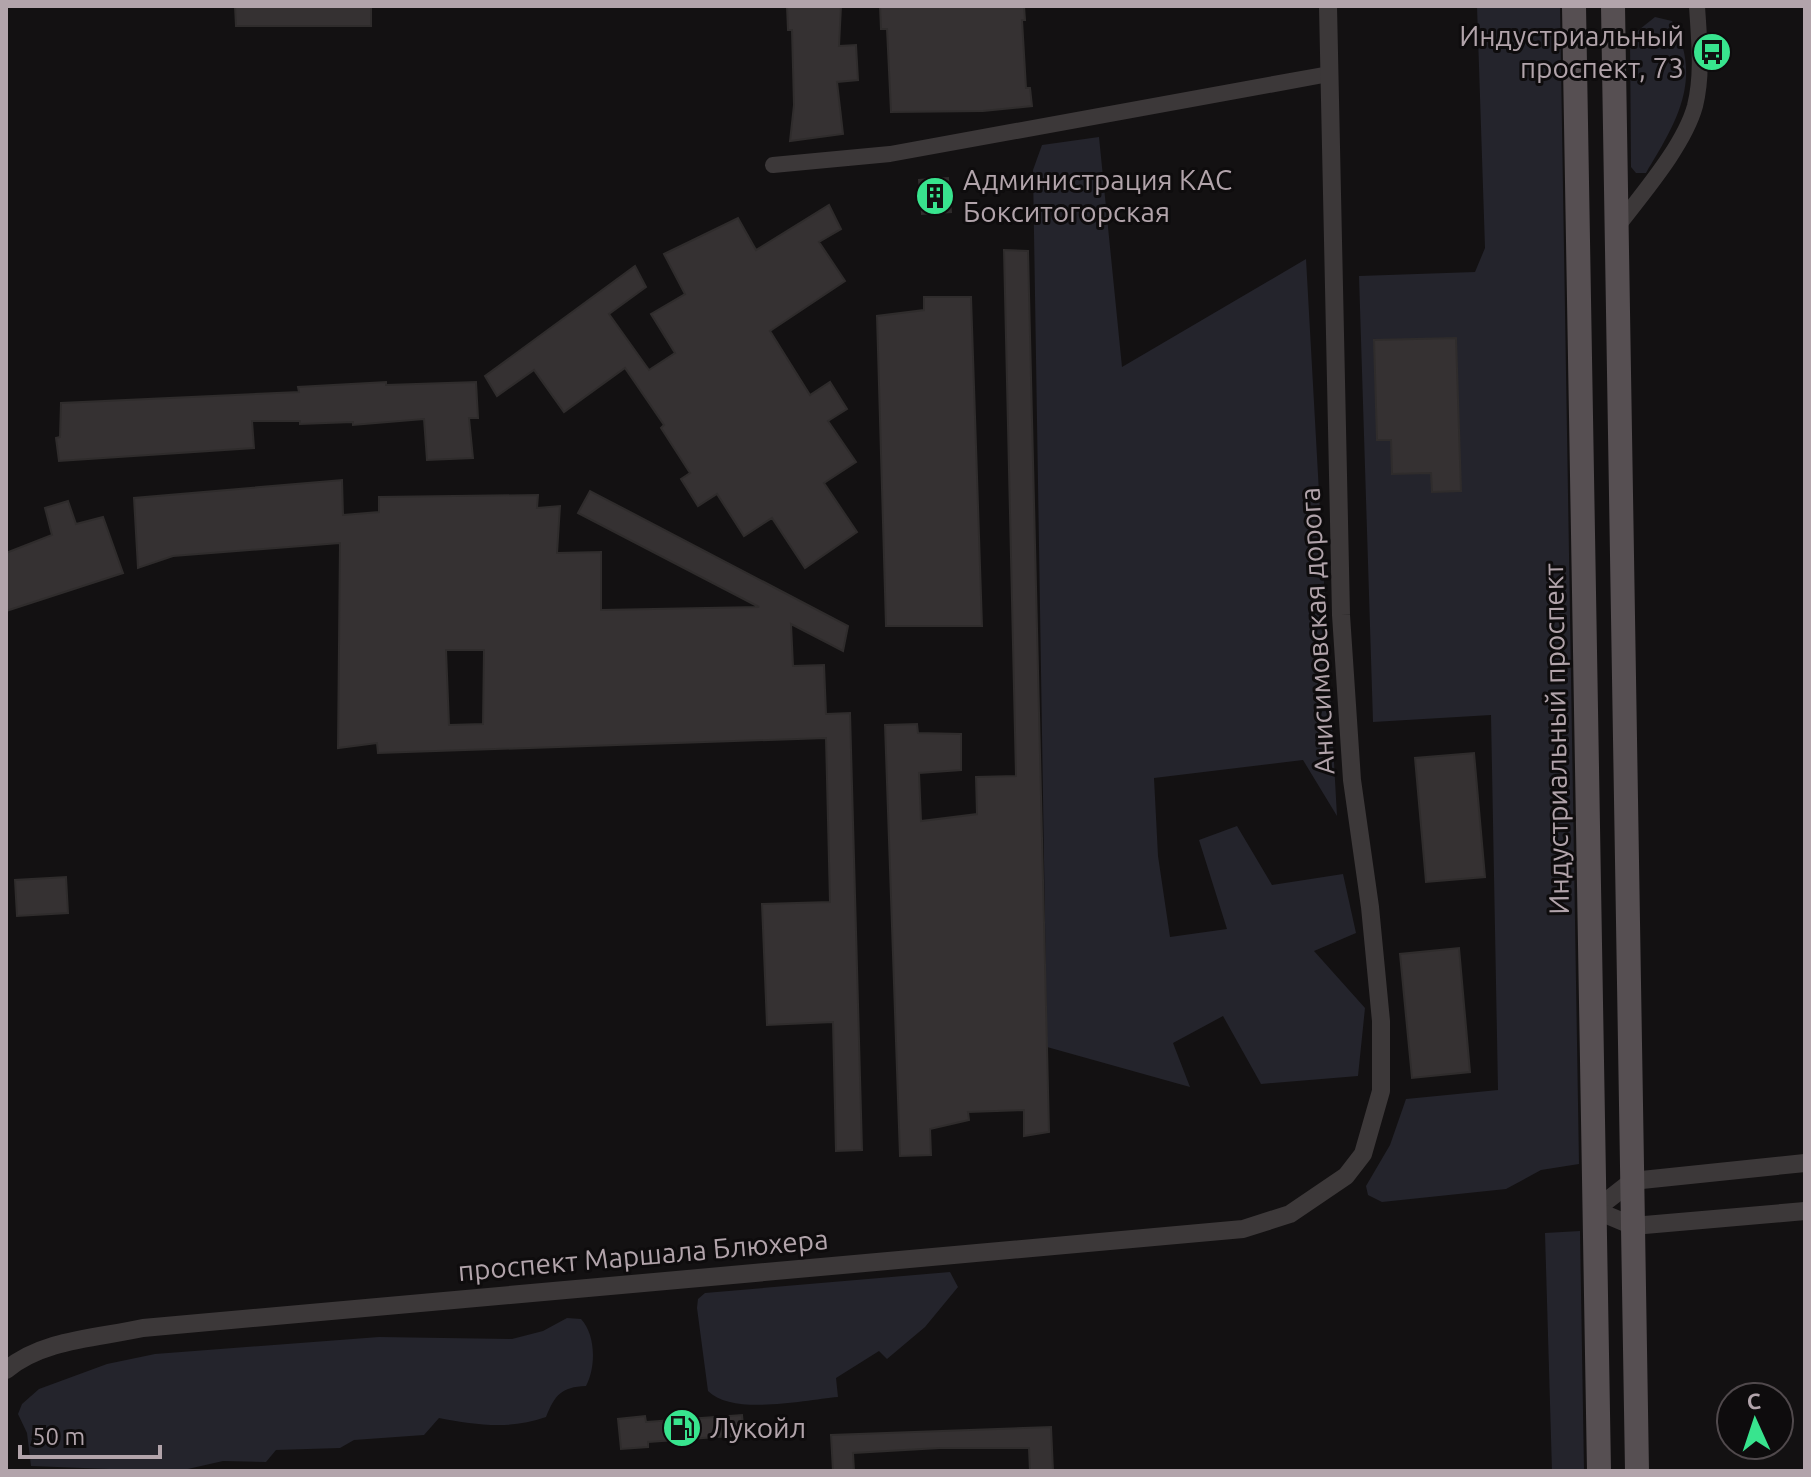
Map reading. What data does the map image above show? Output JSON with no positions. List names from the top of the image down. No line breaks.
{"streets":{"main road":["Индустриальный проспект"],"street":["Анисимовская дорога","проспект Маршала Блюхера"]},"crossings":[["Анисимовская дорога","проспект Маршала Блюхера"]],"places":{"bus stop":["Индустриальный проспект, 73"],"building":["Администрация КАС Бокситогорская"],"fuel station":["Лукойл"]},"scale_bar":"50 m","north":"top"}
